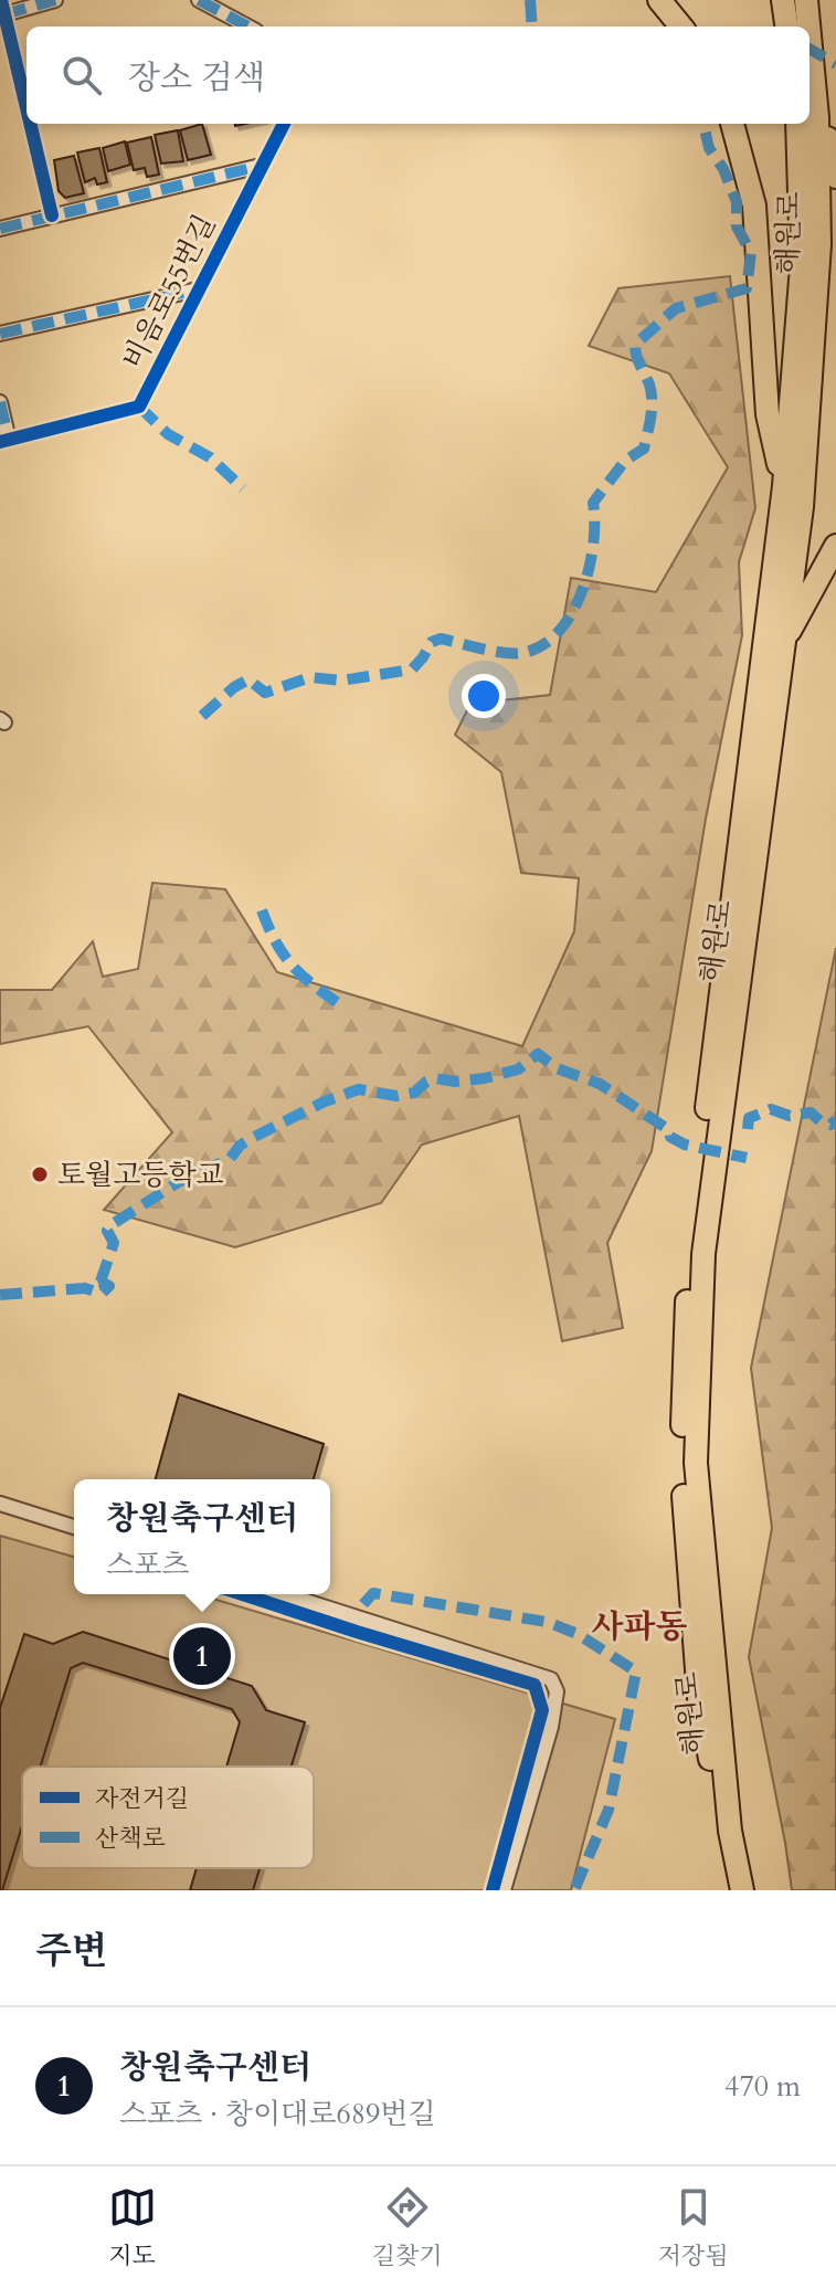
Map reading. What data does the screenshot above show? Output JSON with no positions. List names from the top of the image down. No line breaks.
{"streets":{"highway":["해원로"],"street":["비음로55번길"]},"districts":["사파동"],"places":["토월고등학교"],"legend":["자전거길","산책로"],"page":{"search":"장소 검색","popup":["창원축구센터","스포츠"],"pins":"1","heading":"주변","list":[{"mark":"1","name":"창원축구센터","note":"스포츠 · 창이대로689번길","value":"470 m"}],"nav":["지도","길찾기","저장됨"]}}
